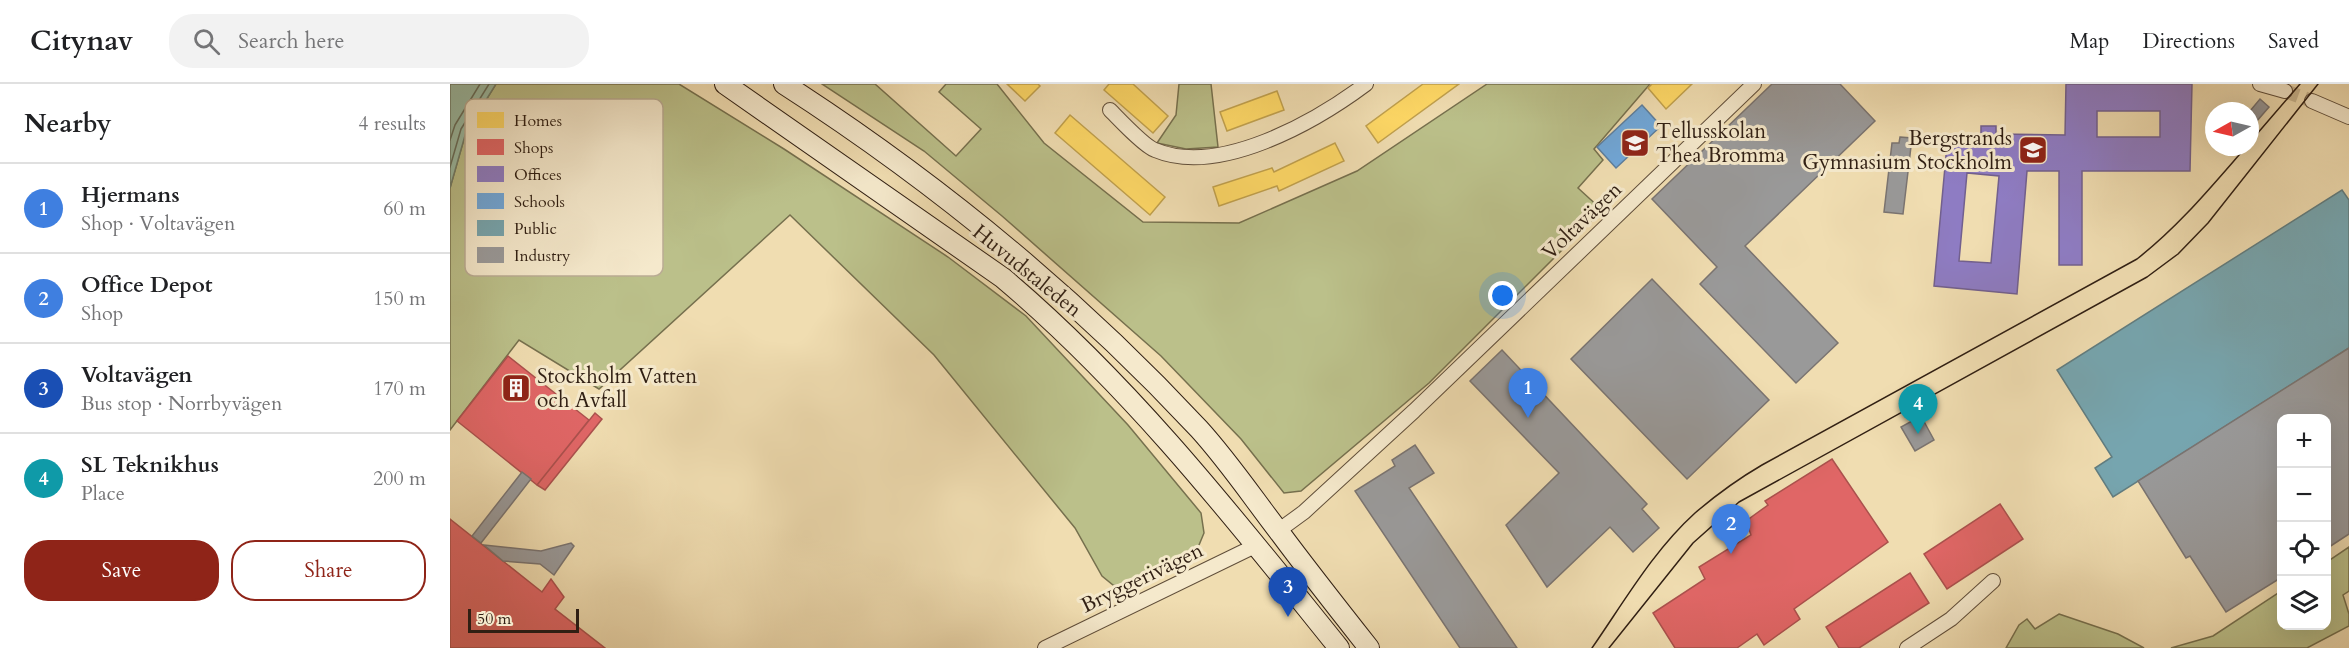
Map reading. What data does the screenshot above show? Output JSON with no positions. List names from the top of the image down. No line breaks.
{"streets":{"main road":["Huvudstaleden"],"street":["Voltavägen","Bryggerivägen"]},"crossings":[["Voltavägen","Huvudstaleden"],["Huvudstaleden","Bryggerivägen"]],"places":{"school or university":["Tellusskolan Thea Bromma","Bergstrands Gymnasium Stockholm"],"building":["Stockholm Vatten och Avfall"]},"legend":["Homes","Shops","Offices","Schools","Public","Industry"],"scale_bar":"50 m","north":"left","page":{"header":"Citynav","search":"Search here","nav":["Map","Directions","Saved"],"heading":["Nearby","4 results"],"list":[{"mark":"1","name":"Hjermans","note":"Shop · Voltavägen","value":"60 m"},{"mark":"2","name":"Office Depot","note":"Shop","value":"150 m"},{"mark":"3","name":"Voltavägen","note":"Bus stop · Norrbyvägen","value":"170 m"},{"mark":"4","name":"SL Teknikhus","note":"Place","value":"200 m"}],"pins":["1","4","2","3"],"map_buttons":["+","−"],"buttons":["Save","Share"],"scale":"50 m"}}
